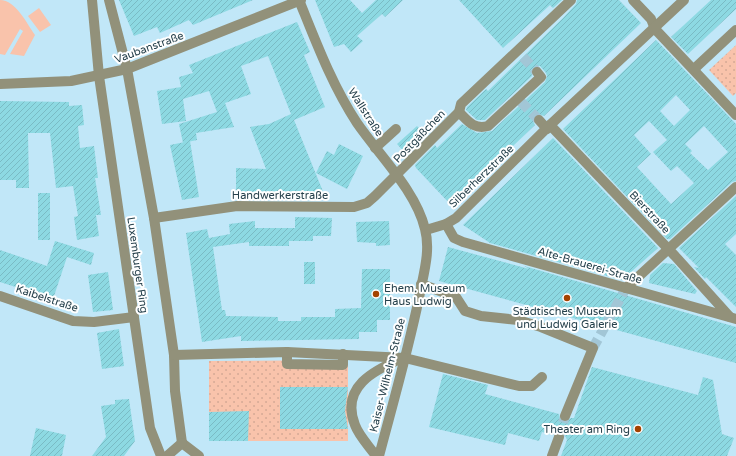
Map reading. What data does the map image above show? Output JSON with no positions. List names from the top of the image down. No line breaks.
{"streets":{"street":["Vaubanstraße","Wallstraße","Postgäßchen","Silberherzstraße","Handwerkerstraße","Bierstraße","Luxemburger Ring","Alte-Brauerei-Straße","Kaibelstraße","Kaiser-Wilhelm-Straße"]},"crossings":[["Vaubanstraße","Wallstraße"],["Vaubanstraße","Luxemburger Ring"],["Wallstraße","Postgäßchen"],["Wallstraße","Silberherzstraße"],["Wallstraße","Handwerkerstraße"],["Wallstraße","Kaiser-Wilhelm-Straße"],["Postgäßchen","Handwerkerstraße"],["Silberherzstraße","Bierstraße"],["Silberherzstraße","Alte-Brauerei-Straße"],["Silberherzstraße","Kaiser-Wilhelm-Straße"],["Handwerkerstraße","Luxemburger Ring"],["Bierstraße","Alte-Brauerei-Straße"],["Luxemburger Ring","Kaibelstraße"]],"places":["Ehem. Museum Haus Ludwig","Städtisches Museum und Ludwig Galerie","Theater am Ring"]}
